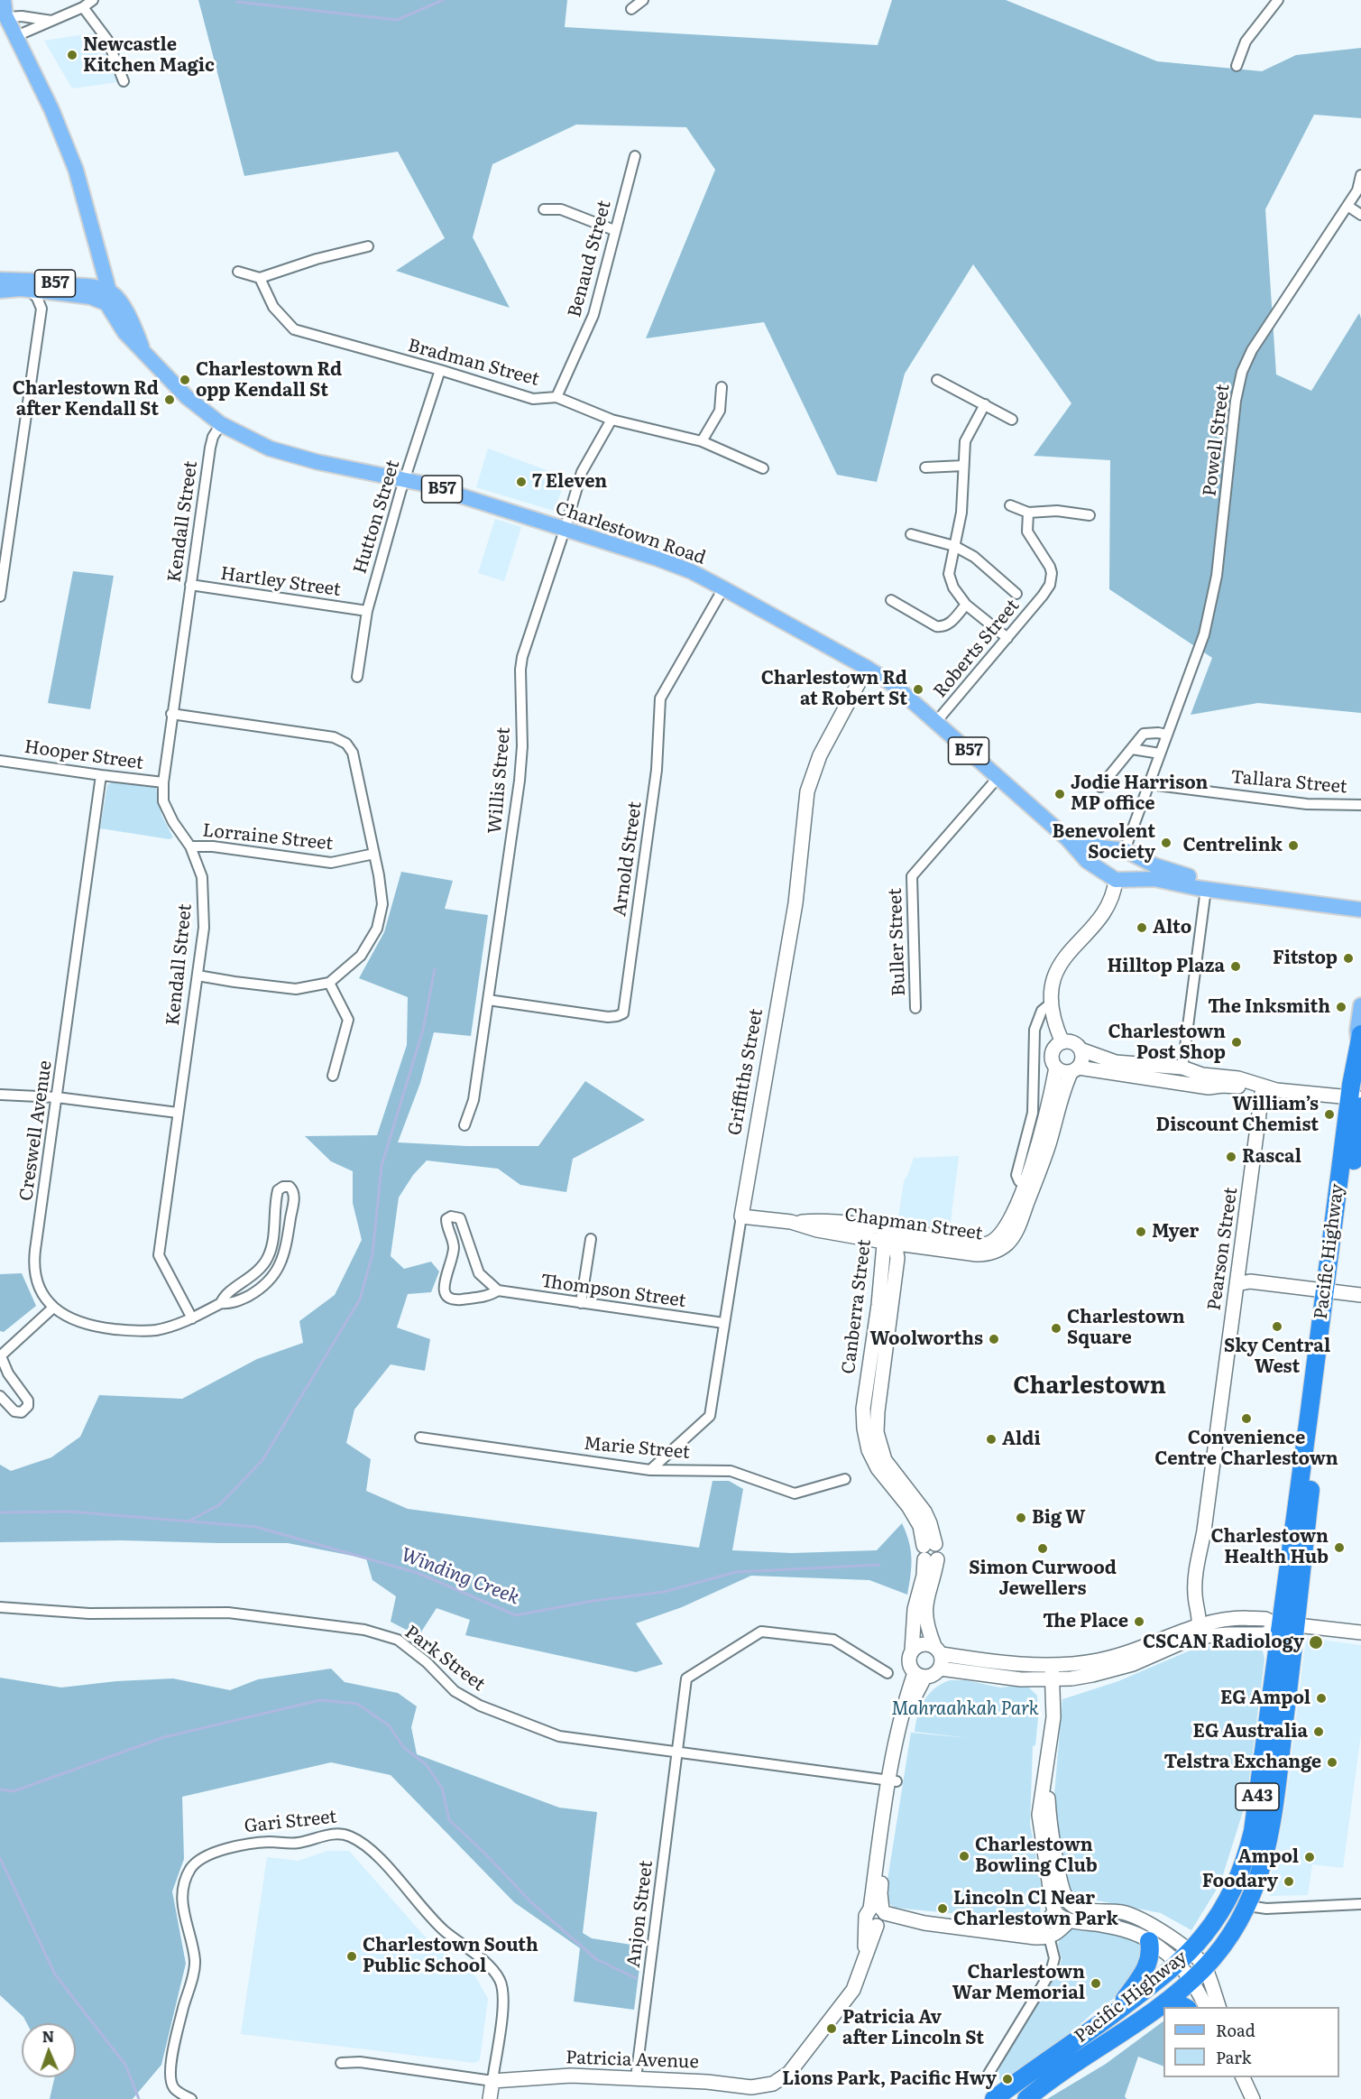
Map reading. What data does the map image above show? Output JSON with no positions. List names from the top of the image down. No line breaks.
{"streets":{"highway":["Pacific Highway","A43"],"main road":["B57","Charlestown Road"],"street":["Benaud Street","Bradman Street","Powell Street","Hutton Street","Kendall Street","Hartley Street","Roberts Street","Hooper Street","Willis Street","Tallara Street","Lorraine Street","Arnold Street","Buller Street","Griffiths Street","Creswell Avenue","Chapman Street","Pearson Street","Thompson Street","Canberra Street","Marie Street","Park Street","Gari Street","Anjon Street","Patricia Avenue"]},"crossings":[["Benaud Street","Bradman Street"],["B57","Charlestown Road"],["Bradman Street","Hutton Street"],["Bradman Street","Willis Street"],["Powell Street","Charlestown Road"],["Powell Street","Tallara Street"],["Hutton Street","Charlestown Road"],["Hutton Street","Hartley Street"],["Kendall Street","Charlestown Road"],["Kendall Street","Hartley Street"],["Kendall Street","Hooper Street"],["Kendall Street","Lorraine Street"],["Kendall Street","Creswell Avenue"],["Charlestown Road","Roberts Street"],["Charlestown Road","Willis Street"],["Charlestown Road","Arnold Street"],["Charlestown Road","Buller Street"],["Charlestown Road","Griffiths Street"],["Hooper Street","Creswell Avenue"],["Willis Street","Arnold Street"],["Griffiths Street","Chapman Street"],["Griffiths Street","Thompson Street"],["Griffiths Street","Marie Street"],["Chapman Street","Canberra Street"],["Canberra Street","Patricia Avenue"],["Park Street","Anjon Street"],["Park Street","Patricia Avenue"],["Gari Street","Patricia Avenue"],["Anjon Street","Patricia Avenue"]],"districts":["Charlestown"],"water":["Winding Creek"],"parks":["Mahraahkah Park"],"places":["Newcastle Kitchen Magic","Charlestown Rd opp Kendall St","Charlestown Rd after Kendall St","7 Eleven","Charlestown Rd at Robert St","Jodie Harrison MP office","Benevolent Society","Centrelink","Alto","Fitstop","Hilltop Plaza","The Inksmith","Charlestown Post Shop","William’s Discount Chemist","Rascal","Myer","Sky Central West","Charlestown Square","Woolworths","Convenience Centre Charlestown","Aldi","Big W","Charlestown Health Hub","Simon Curwood Jewellers","The Place","CSCAN Radiology","EG Ampol","EG Australia","Telstra Exchange","Charlestown Bowling Club","Ampol","Foodary","Lincoln Cl Near Charlestown Park","Charlestown South Public School","Charlestown War Memorial","Patricia Av after Lincoln St","Lions Park, Pacific Hwy"],"legend":["Road","Park"],"north":"top"}
